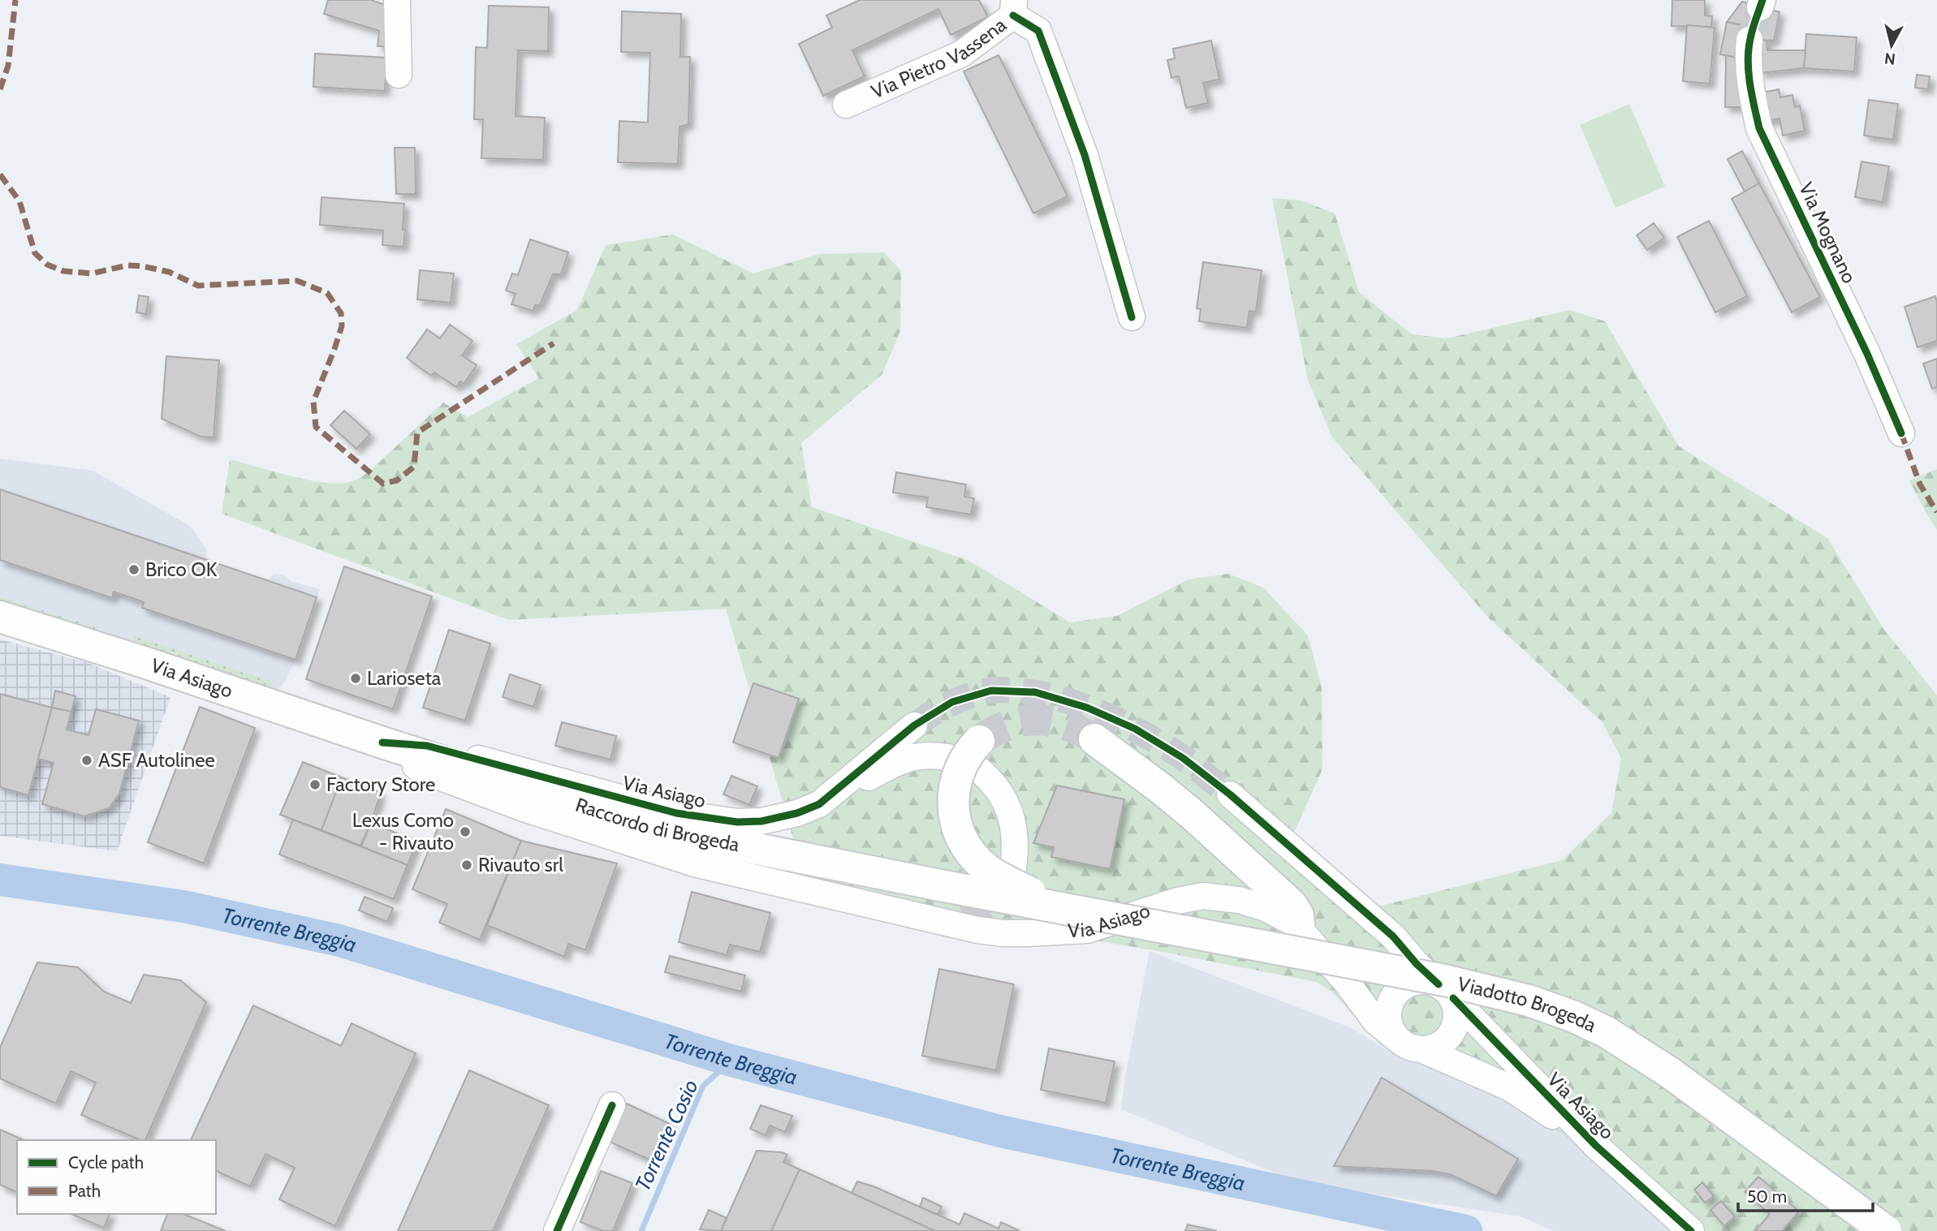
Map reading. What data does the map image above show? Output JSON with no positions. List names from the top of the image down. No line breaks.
{"streets":{"main road":["Via Asiago","Raccordo di Brogeda","Viadotto Brogeda"],"street":["Via Pietro Vassena","Via Mognano"]},"crossings":[["Via Asiago","Raccordo di Brogeda"],["Raccordo di Brogeda","Viadotto Brogeda"]],"water":["Torrente Breggia","Torrente Cosio"],"places":["Brico OK","Larioseta","ASF Autolinee","Factory Store","Lexus Como - Rivauto","Rivauto srl"],"legend":["Cycle path","Path"],"scale_bar":"50 m","north":"bottom"}
